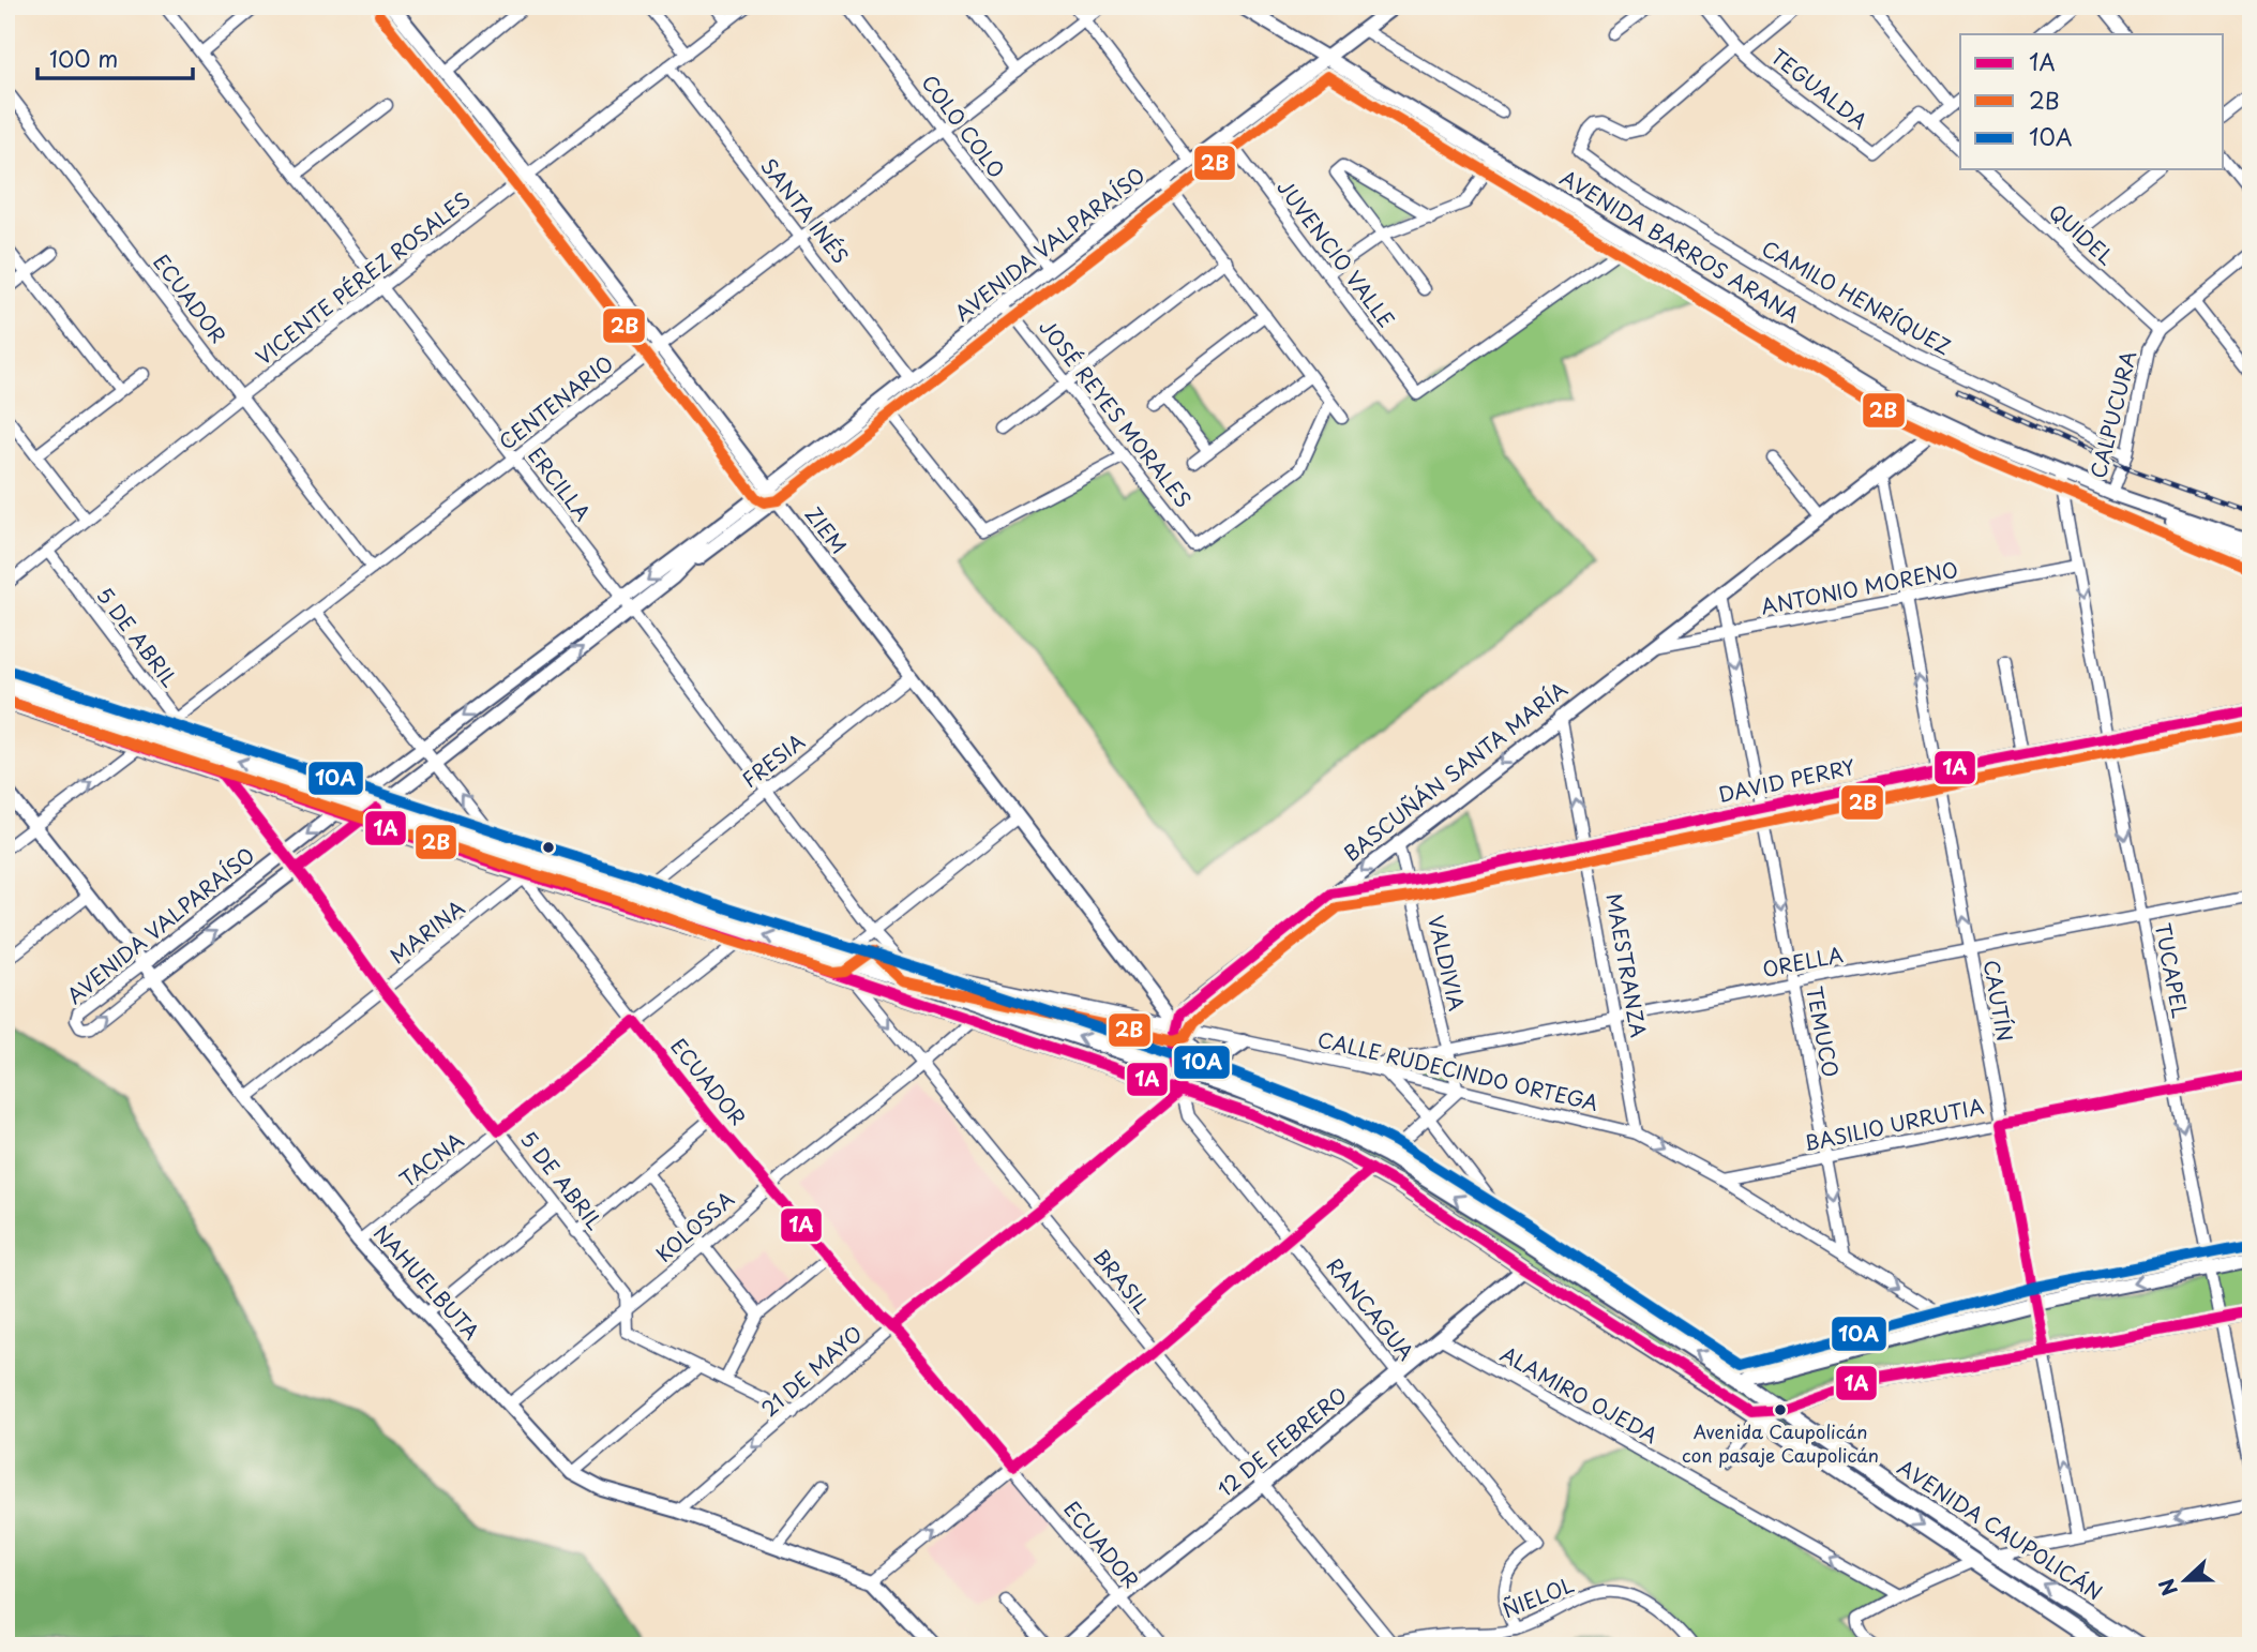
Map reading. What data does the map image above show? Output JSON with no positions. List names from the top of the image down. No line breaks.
{"streets":{"main road":["AVENIDA CAUPOLICÁN"],"street":["TEGUALDA","COLO COLO","SANTA INÉS","QUIDEL","AVENIDA VALPARAÍSO","AVENIDA BARROS ARANA","JUVENCIO VALLE","VICENTE PÉREZ ROSALES","CAMILO HENRÍQUEZ","ECUADOR","CENTENARIO","JOSÉ REYES MORALES","CALPUCURA","ERCILLA","ZIEM","ANTONIO MORENO","5 DE ABRIL","FRESIA","BASCUÑÁN SANTA MARÍA","DAVID PERRY","MARINA","ORELLA","VALDIVIA","MAESTRANZA","TUCAPEL","CAUTÍN","TEMUCO","CALLE RUDECINDO ORTEGA","BASILIO URRUTIA","TACNA","KOLOSSA","BRASIL","NAHUELBUTA","RANCAGUA","21 DE MAYO","ALAMIRO OJEDA","12 DE FEBRERO","ÑIELOL"]},"crossings":[["TEGUALDA","CAMILO HENRÍQUEZ"],["COLO COLO","AVENIDA VALPARAÍSO"],["COLO COLO","CENTENARIO"],["SANTA INÉS","AVENIDA VALPARAÍSO"],["SANTA INÉS","VICENTE PÉREZ ROSALES"],["SANTA INÉS","CENTENARIO"],["QUIDEL","CALPUCURA"],["AVENIDA VALPARAÍSO","AVENIDA BARROS ARANA"],["AVENIDA VALPARAÍSO","JUVENCIO VALLE"],["AVENIDA VALPARAÍSO","JOSÉ REYES MORALES"],["AVENIDA VALPARAÍSO","ERCILLA"],["AVENIDA VALPARAÍSO","ZIEM"],["AVENIDA VALPARAÍSO","5 DE ABRIL"],["AVENIDA VALPARAÍSO","NAHUELBUTA"],["AVENIDA VALPARAÍSO","AVENIDA CAUPOLICÁN"],["AVENIDA BARROS ARANA","JUVENCIO VALLE"],["AVENIDA BARROS ARANA","CALPUCURA"],["AVENIDA BARROS ARANA","BASCUÑÁN SANTA MARÍA"],["AVENIDA BARROS ARANA","TUCAPEL"],["VICENTE PÉREZ ROSALES","ECUADOR"],["VICENTE PÉREZ ROSALES","ERCILLA"],["VICENTE PÉREZ ROSALES","ZIEM"],["VICENTE PÉREZ ROSALES","5 DE ABRIL"],["CAMILO HENRÍQUEZ","CALPUCURA"],["ECUADOR","CENTENARIO"],["ECUADOR","MARINA"],["ECUADOR","TACNA"],["ECUADOR","KOLOSSA"],["ECUADOR","21 DE MAYO"],["ECUADOR","12 DE FEBRERO"],["ECUADOR","AVENIDA CAUPOLICÁN"],["CENTENARIO","ERCILLA"],["CENTENARIO","ZIEM"],["CENTENARIO","5 DE ABRIL"],["ERCILLA","FRESIA"],["ERCILLA","CALLE RUDECINDO ORTEGA"],["ERCILLA","AVENIDA CAUPOLICÁN"],["ZIEM","FRESIA"],["ZIEM","BASCUÑÁN SANTA MARÍA"],["ZIEM","CALLE RUDECINDO ORTEGA"],["ZIEM","AVENIDA CAUPOLICÁN"],["ANTONIO MORENO","BASCUÑÁN SANTA MARÍA"],["ANTONIO MORENO","TUCAPEL"],["ANTONIO MORENO","CAUTÍN"],["ANTONIO MORENO","TEMUCO"],["5 DE ABRIL","MARINA"],["5 DE ABRIL","TACNA"],["5 DE ABRIL","KOLOSSA"],["5 DE ABRIL","21 DE MAYO"],["5 DE ABRIL","AVENIDA CAUPOLICÁN"],["FRESIA","AVENIDA CAUPOLICÁN"],["BASCUÑÁN SANTA MARÍA","DAVID PERRY"],["BASCUÑÁN SANTA MARÍA","VALDIVIA"],["BASCUÑÁN SANTA MARÍA","MAESTRANZA"],["BASCUÑÁN SANTA MARÍA","CAUTÍN"],["BASCUÑÁN SANTA MARÍA","TEMUCO"],["BASCUÑÁN SANTA MARÍA","CALLE RUDECINDO ORTEGA"],["DAVID PERRY","VALDIVIA"],["DAVID PERRY","MAESTRANZA"],["DAVID PERRY","TUCAPEL"],["DAVID PERRY","CAUTÍN"],["DAVID PERRY","TEMUCO"],["MARINA","NAHUELBUTA"],["MARINA","AVENIDA CAUPOLICÁN"],["ORELLA","VALDIVIA"],["ORELLA","MAESTRANZA"],["ORELLA","TUCAPEL"],["ORELLA","CAUTÍN"],["ORELLA","TEMUCO"],["ORELLA","CALLE RUDECINDO ORTEGA"],["VALDIVIA","CALLE RUDECINDO ORTEGA"],["MAESTRANZA","CALLE RUDECINDO ORTEGA"],["TUCAPEL","BASILIO URRUTIA"],["CAUTÍN","BASILIO URRUTIA"],["TEMUCO","CALLE RUDECINDO ORTEGA"],["TEMUCO","BASILIO URRUTIA"],["CALLE RUDECINDO ORTEGA","BASILIO URRUTIA"],["TACNA","NAHUELBUTA"],["TACNA","AVENIDA CAUPOLICÁN"],["KOLOSSA","BRASIL"],["KOLOSSA","NAHUELBUTA"],["KOLOSSA","AVENIDA CAUPOLICÁN"],["BRASIL","21 DE MAYO"],["BRASIL","12 DE FEBRERO"],["BRASIL","AVENIDA CAUPOLICÁN"],["BRASIL","ÑIELOL"],["NAHUELBUTA","21 DE MAYO"],["RANCAGUA","21 DE MAYO"],["RANCAGUA","12 DE FEBRERO"],["RANCAGUA","AVENIDA CAUPOLICÁN"],["RANCAGUA","ÑIELOL"],["21 DE MAYO","AVENIDA CAUPOLICÁN"],["ALAMIRO OJEDA","12 DE FEBRERO"],["12 DE FEBRERO","AVENIDA CAUPOLICÁN"]],"one_way":["TUCAPEL","CAUTÍN","TEMUCO","ALAMIRO OJEDA"],"places":["Avenida Caupolicán con pasaje Caupolicán"],"lines":["transit line 2B","transit line 10A","transit line 1A"],"legend":["1A","2B","10A"],"scale_bar":"100 m","north":"left"}
